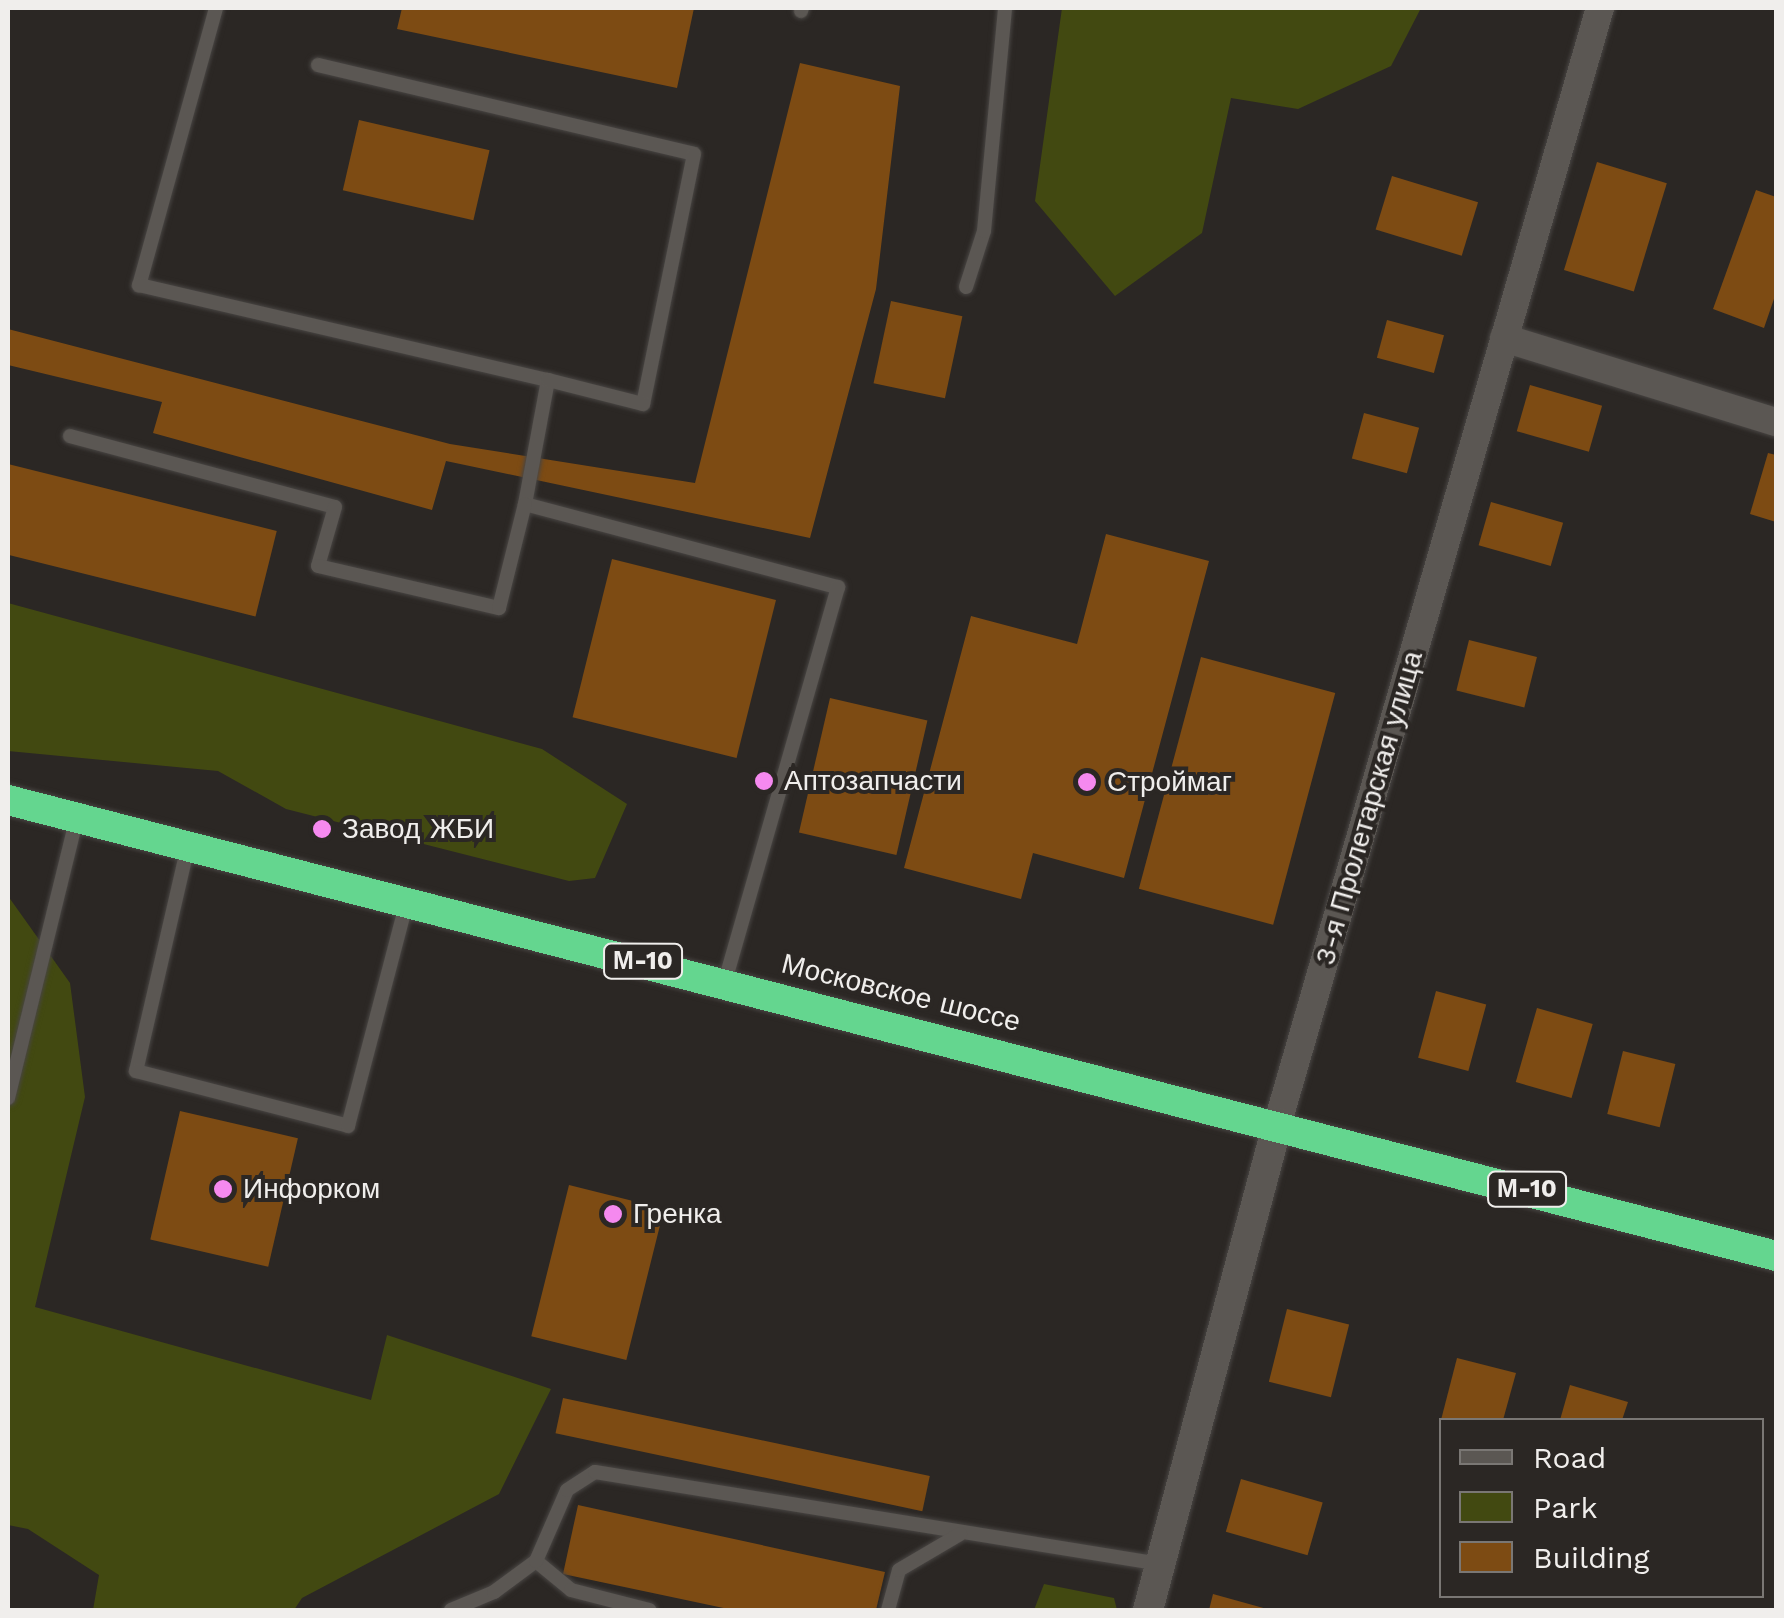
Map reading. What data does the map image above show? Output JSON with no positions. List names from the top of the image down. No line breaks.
{"streets":{"highway":["М-10","Московское шоссе"],"street":["3-я Пролетарская улица"]},"crossings":[["3-я Пролетарская улица","Московское шоссе"]],"places":["Аптозапчасти","Строймаг","Завод ЖБИ","Инфорком","Гренка"],"legend":["Road","Park","Building"]}
